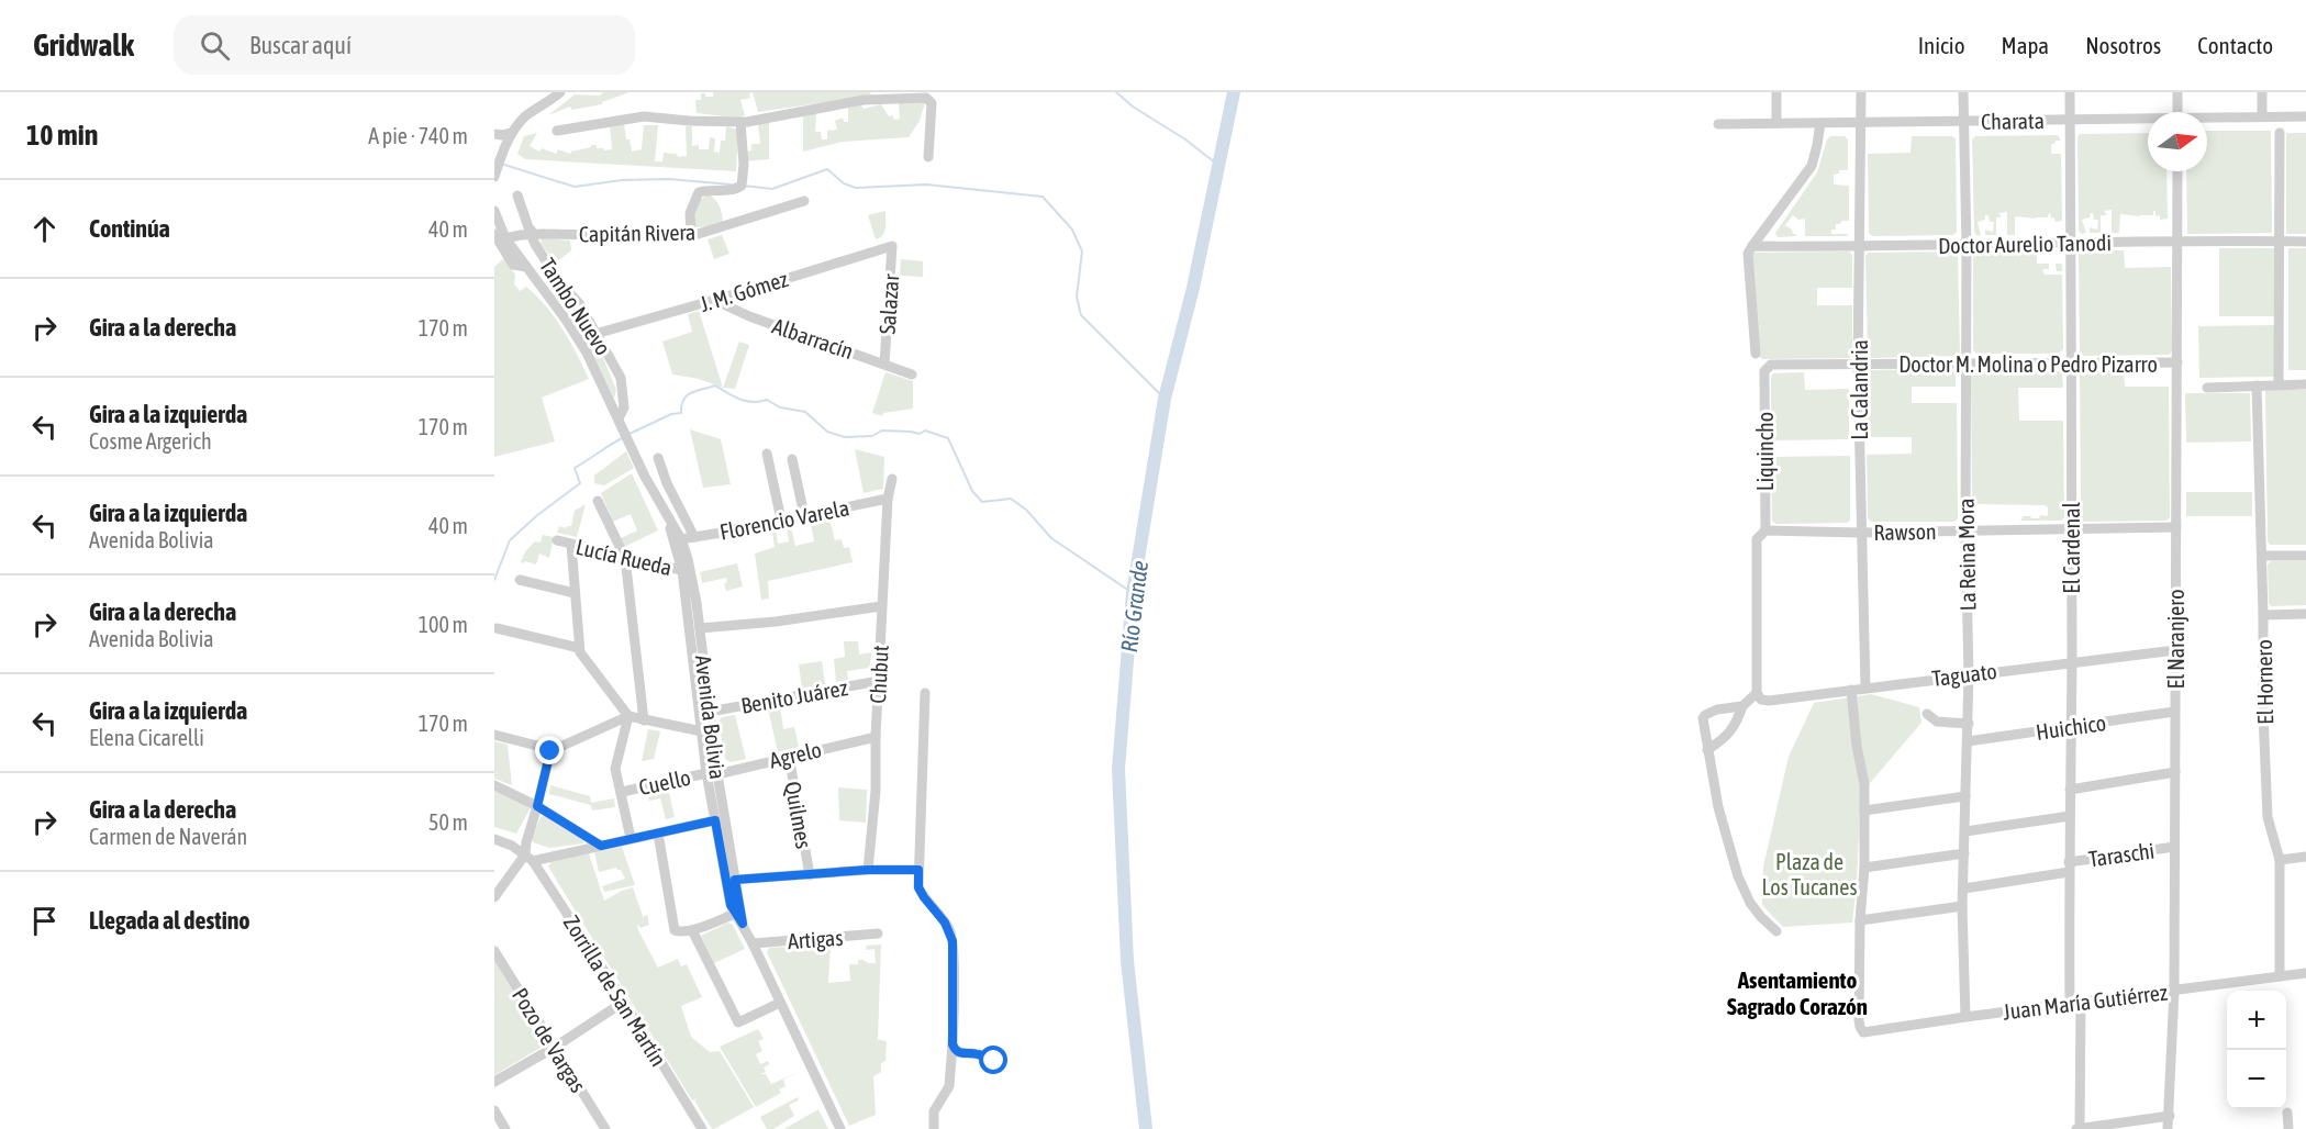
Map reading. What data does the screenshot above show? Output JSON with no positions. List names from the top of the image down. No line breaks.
{"streets":{"street":["Charata","Capitán Rivera","Doctor Aurelio Tanodi","J. M. Gómez","Salazar","Tambo Nuevo","Albarracín","Doctor M. Molina o Pedro Pizarro","La Calandria","Liquincho","Florencio Varela","Rawson","El Cardenal","La Reina Mora","Lucía Rueda","El Naranjero","Chubut","Taguato","El Hornero","Benito Juárez","Avenida Bolivia","Huichico","Agrelo","Cuello","Quilmes","Taraschi","Artigas","Zorrilla de San Martín","Juan María Gutiérrez","Pozo de Vargas"]},"crossings":[["Charata","La Calandria"],["Charata","El Cardenal"],["Charata","La Reina Mora"],["Capitán Rivera","Tambo Nuevo"],["Capitán Rivera","Avenida Bolivia"],["Doctor Aurelio Tanodi","La Calandria"],["Doctor Aurelio Tanodi","El Cardenal"],["Doctor Aurelio Tanodi","La Reina Mora"],["Doctor Aurelio Tanodi","El Naranjero"],["J. M. Gómez","Salazar"],["J. M. Gómez","Tambo Nuevo"],["J. M. Gómez","Albarracín"],["Salazar","Albarracín"],["Tambo Nuevo","Avenida Bolivia"],["Doctor M. Molina o Pedro Pizarro","La Calandria"],["Doctor M. Molina o Pedro Pizarro","Liquincho"],["Doctor M. Molina o Pedro Pizarro","El Cardenal"],["Doctor M. Molina o Pedro Pizarro","La Reina Mora"],["Doctor M. Molina o Pedro Pizarro","El Naranjero"],["La Calandria","Rawson"],["La Calandria","Taguato"],["Liquincho","Rawson"],["Florencio Varela","Chubut"],["Florencio Varela","Avenida Bolivia"],["Rawson","El Cardenal"],["Rawson","La Reina Mora"],["Rawson","El Naranjero"],["El Cardenal","Taguato"],["El Cardenal","Huichico"],["El Cardenal","Taraschi"],["El Cardenal","Juan María Gutiérrez"],["La Reina Mora","Taguato"],["La Reina Mora","Huichico"],["La Reina Mora","Taraschi"],["La Reina Mora","Juan María Gutiérrez"],["Lucía Rueda","Avenida Bolivia"],["El Naranjero","Taguato"],["El Naranjero","Huichico"],["El Naranjero","Taraschi"],["El Naranjero","Juan María Gutiérrez"],["Chubut","Benito Juárez"],["Chubut","Agrelo"],["El Hornero","Juan María Gutiérrez"],["Benito Juárez","Avenida Bolivia"],["Avenida Bolivia","Agrelo"],["Avenida Bolivia","Cuello"],["Avenida Bolivia","Artigas"],["Agrelo","Cuello"],["Agrelo","Quilmes"]],"districts":["Asentamiento Sagrado Corazón"],"water":["Río Grande"],"parks":["Plaza de Los Tucanes"],"north":"right","page":{"header":"Gridwalk","search":"Buscar aquí","nav":["Inicio","Mapa","Nosotros","Contacto"],"heading":["10 min","A pie · 740 m"],"list":[["Continúa","40 m"],["Gira a la derecha","170 m"],["Gira a la izquierda","Cosme Argerich","170 m"],["Gira a la izquierda","Avenida Bolivia","40 m"],["Gira a la derecha","Avenida Bolivia","100 m"],["Gira a la izquierda","Elena Cicarelli","170 m"],["Gira a la derecha","Carmen de Naverán","50 m"],"Llegada al destino"],"map_buttons":["+","−"]}}
